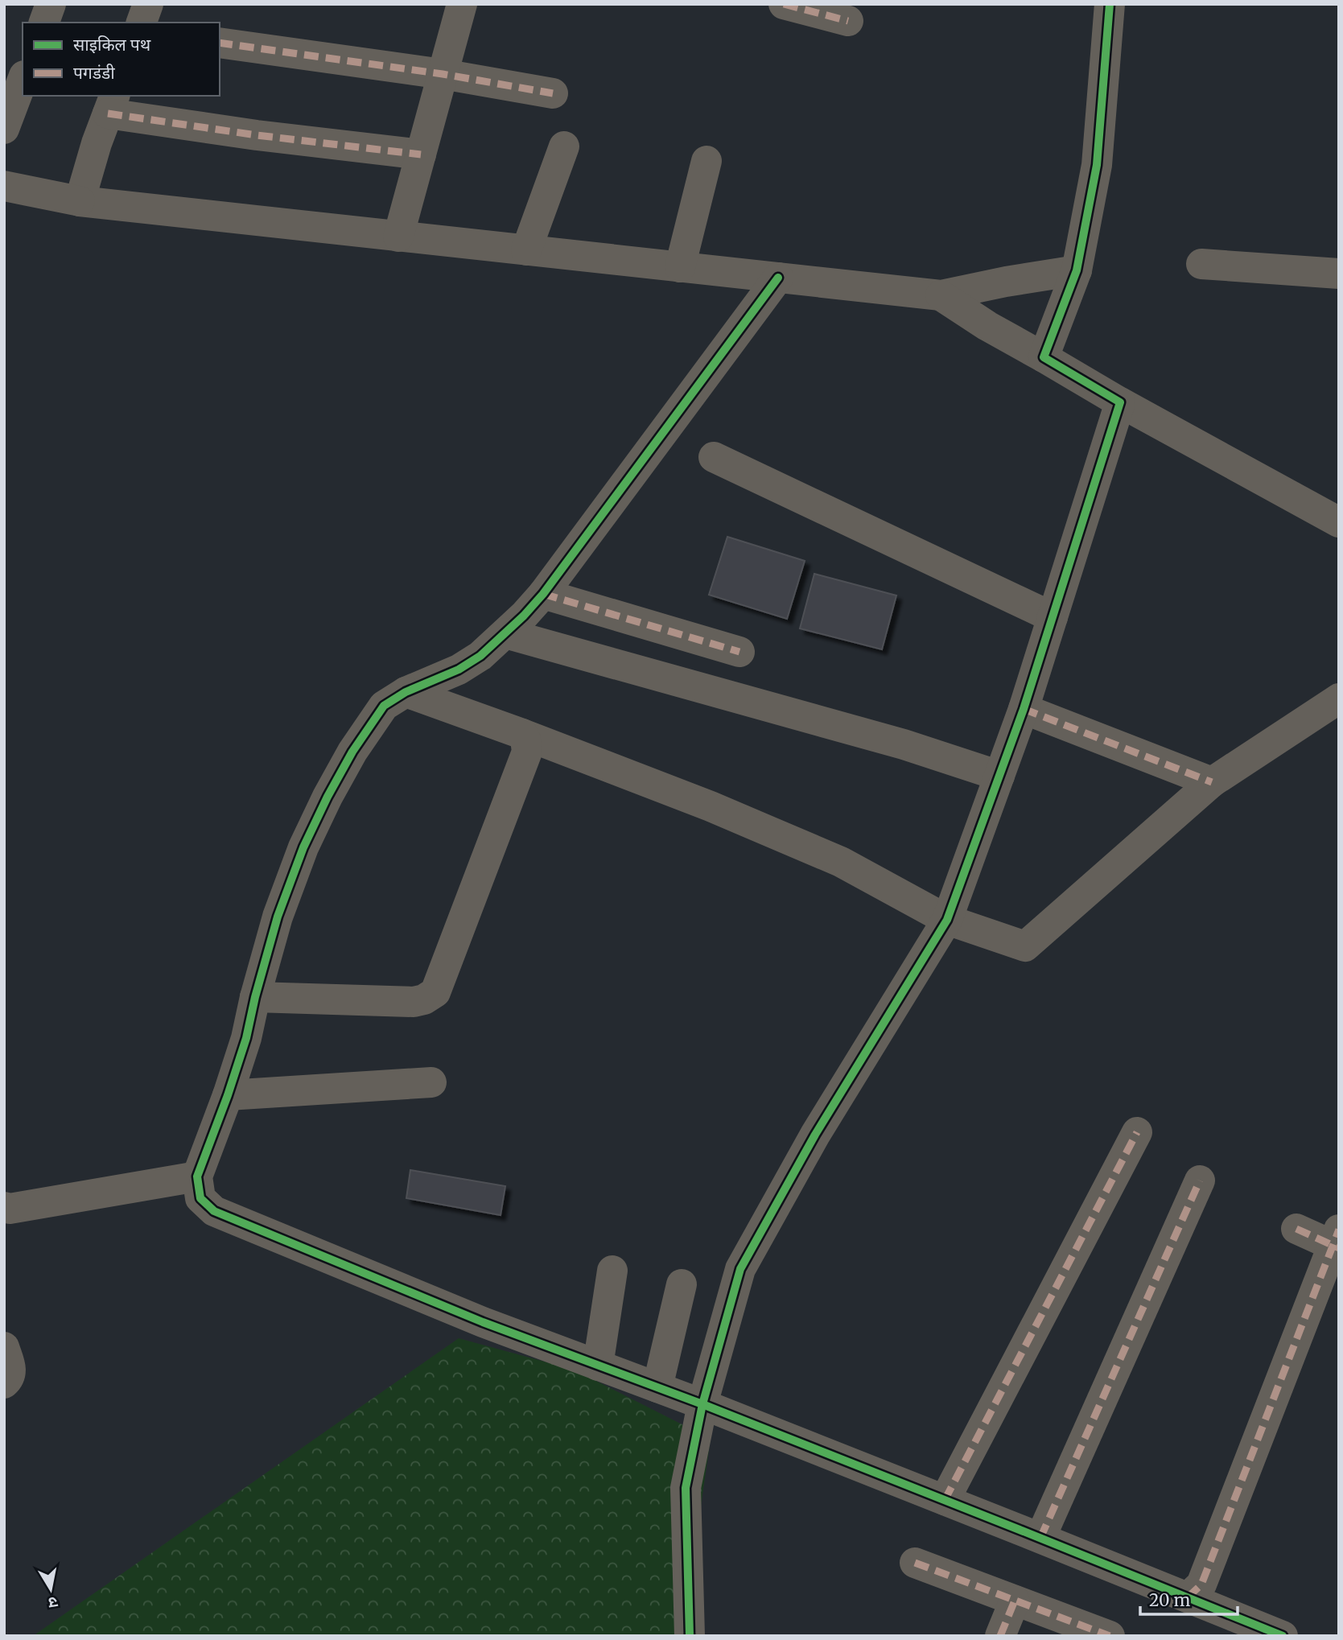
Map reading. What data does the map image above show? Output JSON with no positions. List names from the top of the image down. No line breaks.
{"legend":["साइकिल पथ","पगडंडी"],"scale_bar":"20 m","north":"bottom"}
